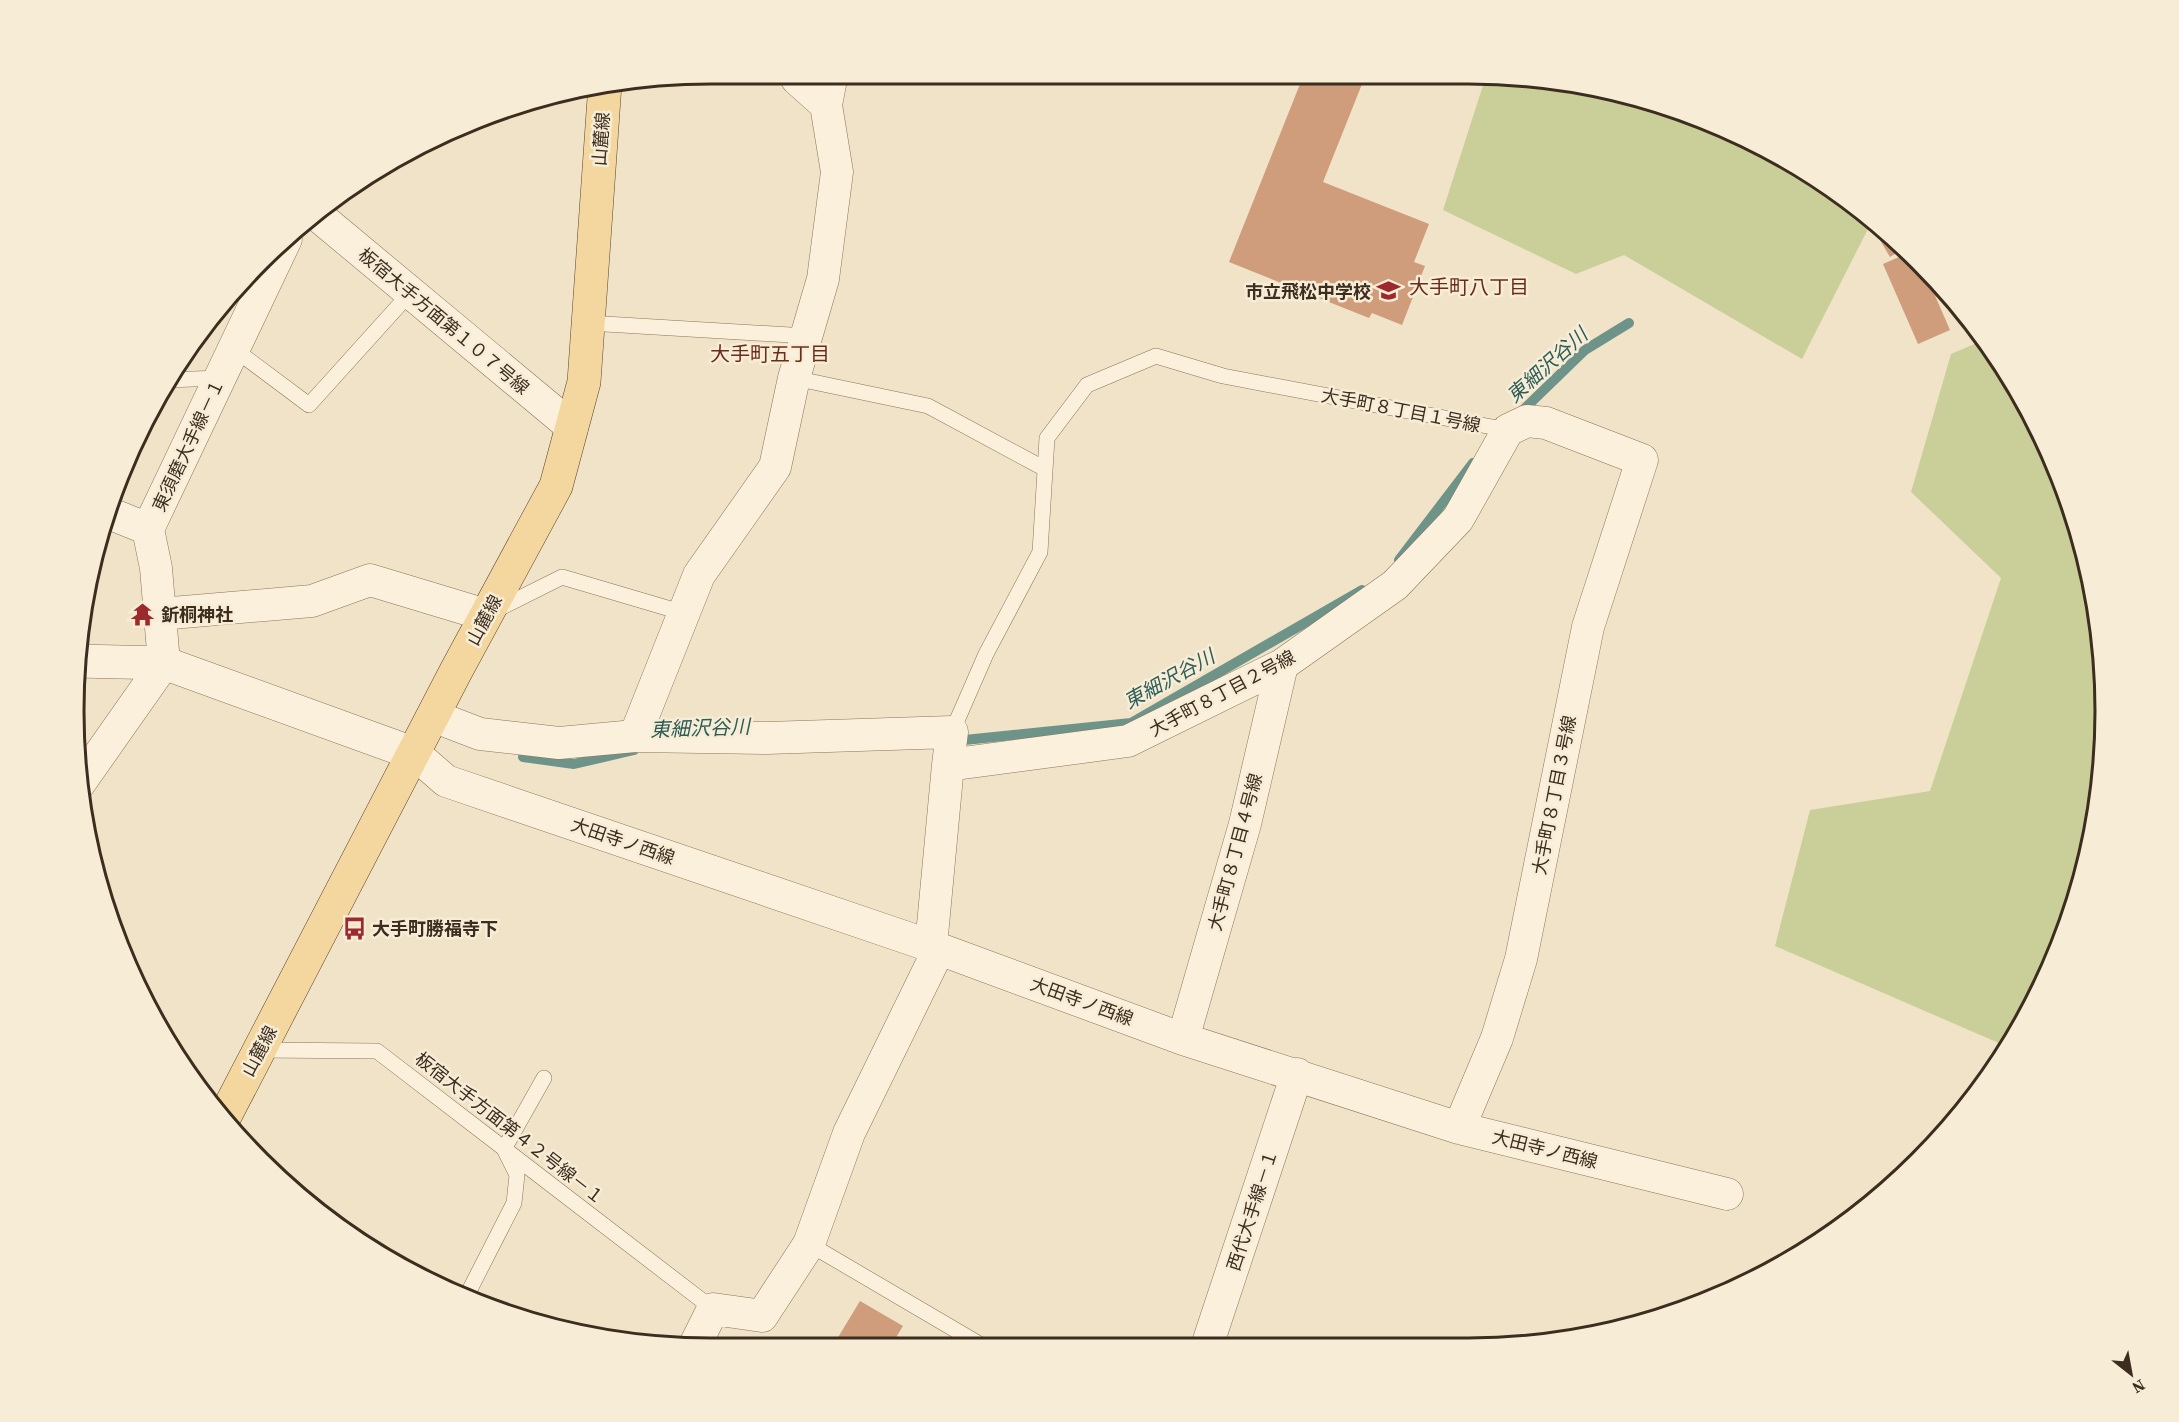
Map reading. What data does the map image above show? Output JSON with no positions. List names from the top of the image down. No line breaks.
{"streets":{"main road":["山麓線"],"street":["板宿大手方面第１０７号線","大手町８丁目１号線","東須磨大手線－１","大手町８丁目２号線","大手町８丁目３号線","大田寺ノ西線","大手町８丁目４号線","西代大手線－１"],"lane":["板宿大手方面第４２号線－１"]},"crossings":[["山麓線","板宿大手方面第１０７号線"],["山麓線","大手町８丁目２号線"],["山麓線","大田寺ノ西線"],["山麓線","板宿大手方面第４２号線－１"],["大手町８丁目１号線","大手町８丁目２号線"],["大手町８丁目１号線","大手町８丁目３号線"],["大手町８丁目２号線","大手町８丁目４号線"],["大手町８丁目３号線","大田寺ノ西線"],["大田寺ノ西線","大手町８丁目４号線"],["大田寺ノ西線","西代大手線－１"]],"districts":["大手町八丁目","大手町五丁目"],"water":["東細沢谷川"],"places":{"school or university":["市立飛松中学校"],"temple":["釿桐神社"],"bus stop":["大手町勝福寺下"]},"north":"bottom right"}
